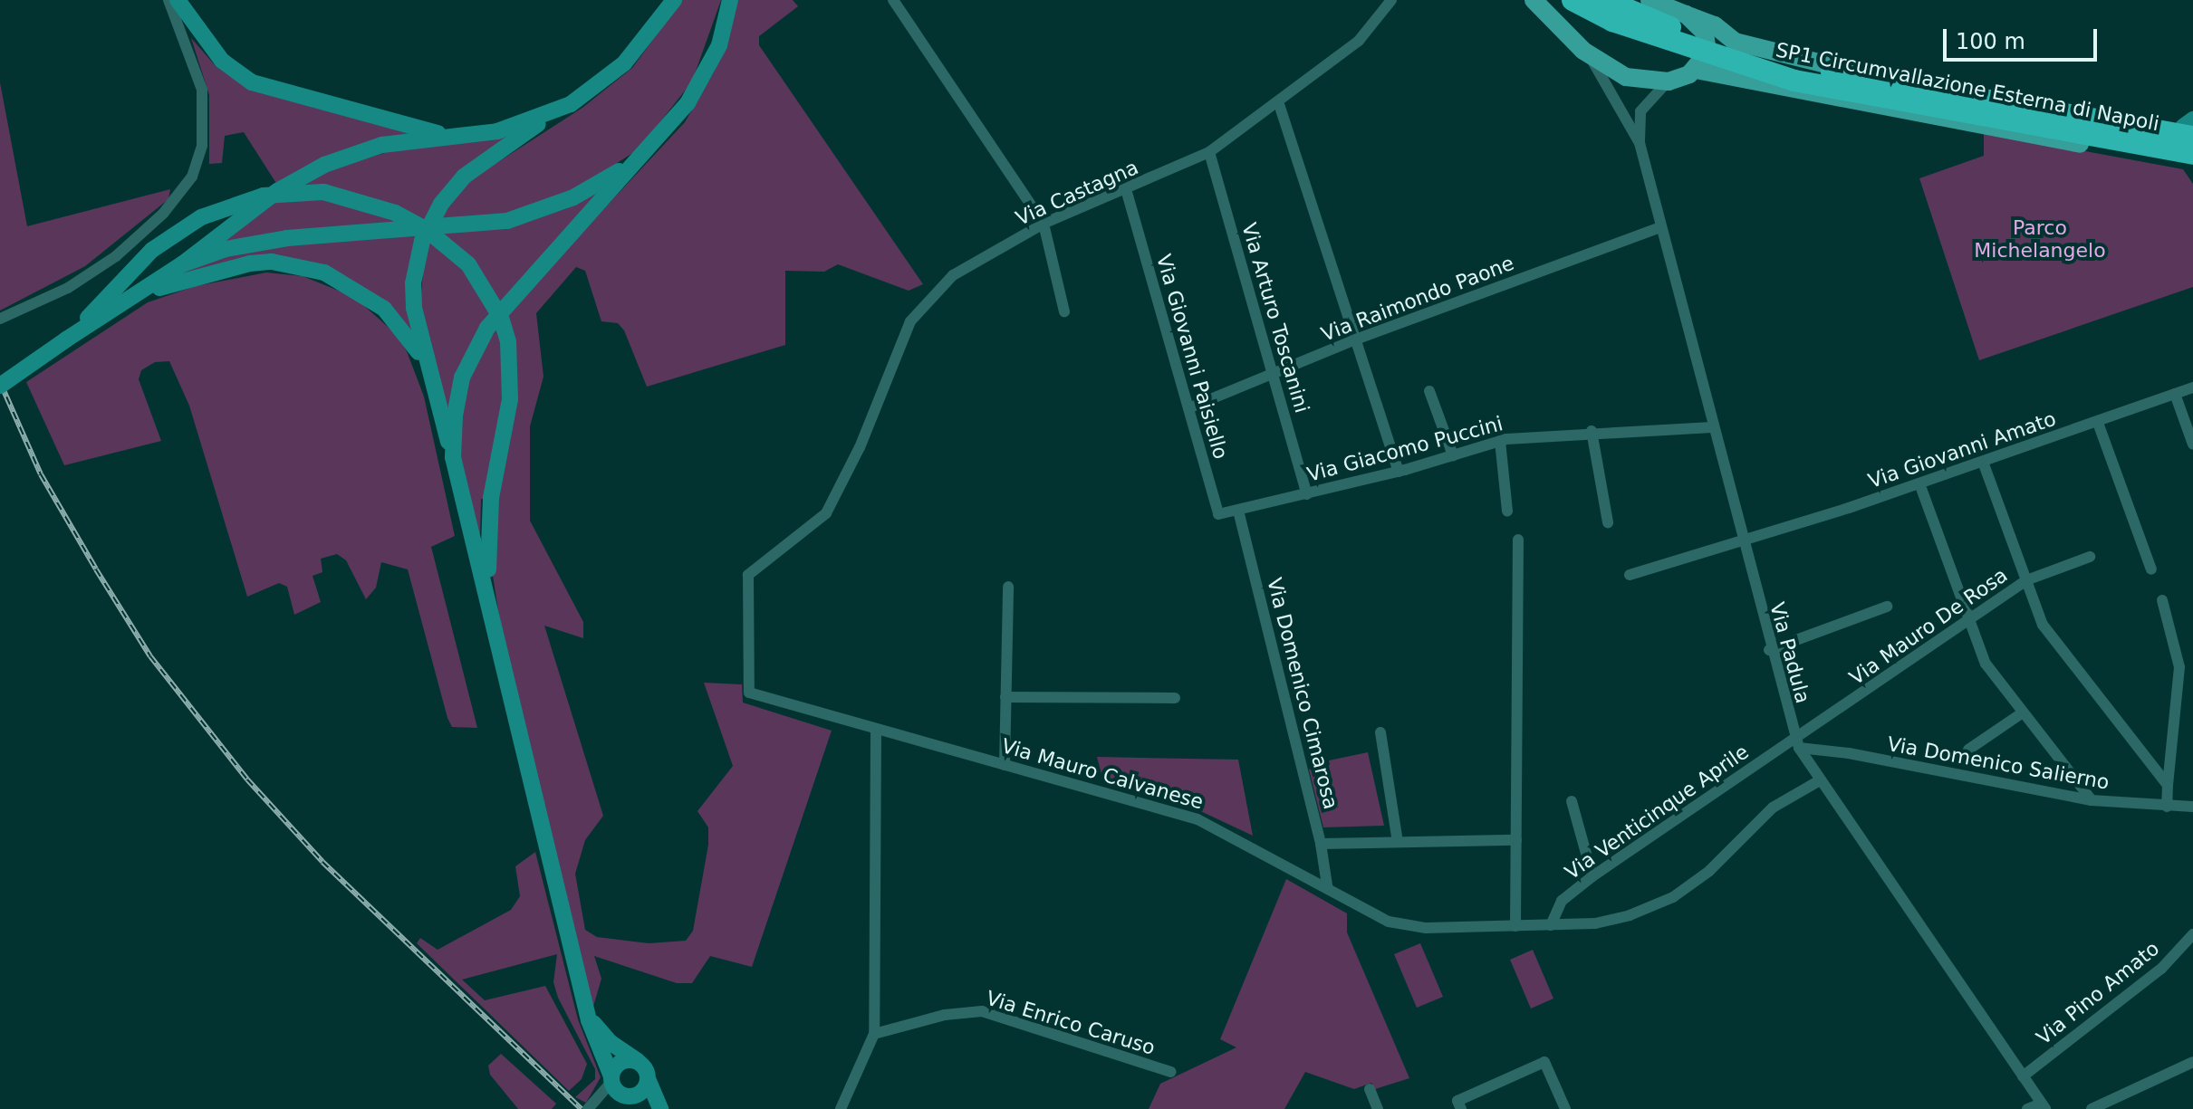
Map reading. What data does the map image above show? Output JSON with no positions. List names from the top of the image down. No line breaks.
{"streets":{"highway":["SP1 Circumvallazione Esterna di Napoli"],"street":["Via Castagna","Via Raimondo Paone","Via Arturo Toscanini","Via Giovanni Paisiello","Via Giacomo Puccini","Via Giovanni Amato","Via Mauro De Rosa","Via Padula","Via Domenico Cimarosa","Via Domenico Salierno","Via Mauro Calvanese","Via Venticinque Aprile","Via Pino Amato","Via Enrico Caruso"]},"crossings":[["Via Castagna","Via Arturo Toscanini"],["Via Castagna","Via Giovanni Paisiello"],["Via Castagna","Via Mauro Calvanese"],["Via Raimondo Paone","Via Arturo Toscanini"],["Via Raimondo Paone","Via Giovanni Paisiello"],["Via Raimondo Paone","Via Padula"],["Via Arturo Toscanini","Via Giacomo Puccini"],["Via Giovanni Paisiello","Via Giacomo Puccini"],["Via Giovanni Paisiello","Via Domenico Cimarosa"],["Via Giacomo Puccini","Via Padula"],["Via Giacomo Puccini","Via Domenico Cimarosa"],["Via Giovanni Amato","Via Padula"],["Via Mauro De Rosa","Via Padula"],["Via Mauro De Rosa","Via Domenico Salierno"],["Via Mauro De Rosa","Via Venticinque Aprile"],["Via Padula","Via Domenico Salierno"],["Via Padula","Via Mauro Calvanese"],["Via Padula","Via Venticinque Aprile"],["Via Padula","Via Pino Amato"],["Via Domenico Cimarosa","Via Mauro Calvanese"],["Via Domenico Salierno","Via Venticinque Aprile"],["Via Mauro Calvanese","Via Venticinque Aprile"]],"parks":["Parco Michelangelo"],"scale_bar":"100 m"}
